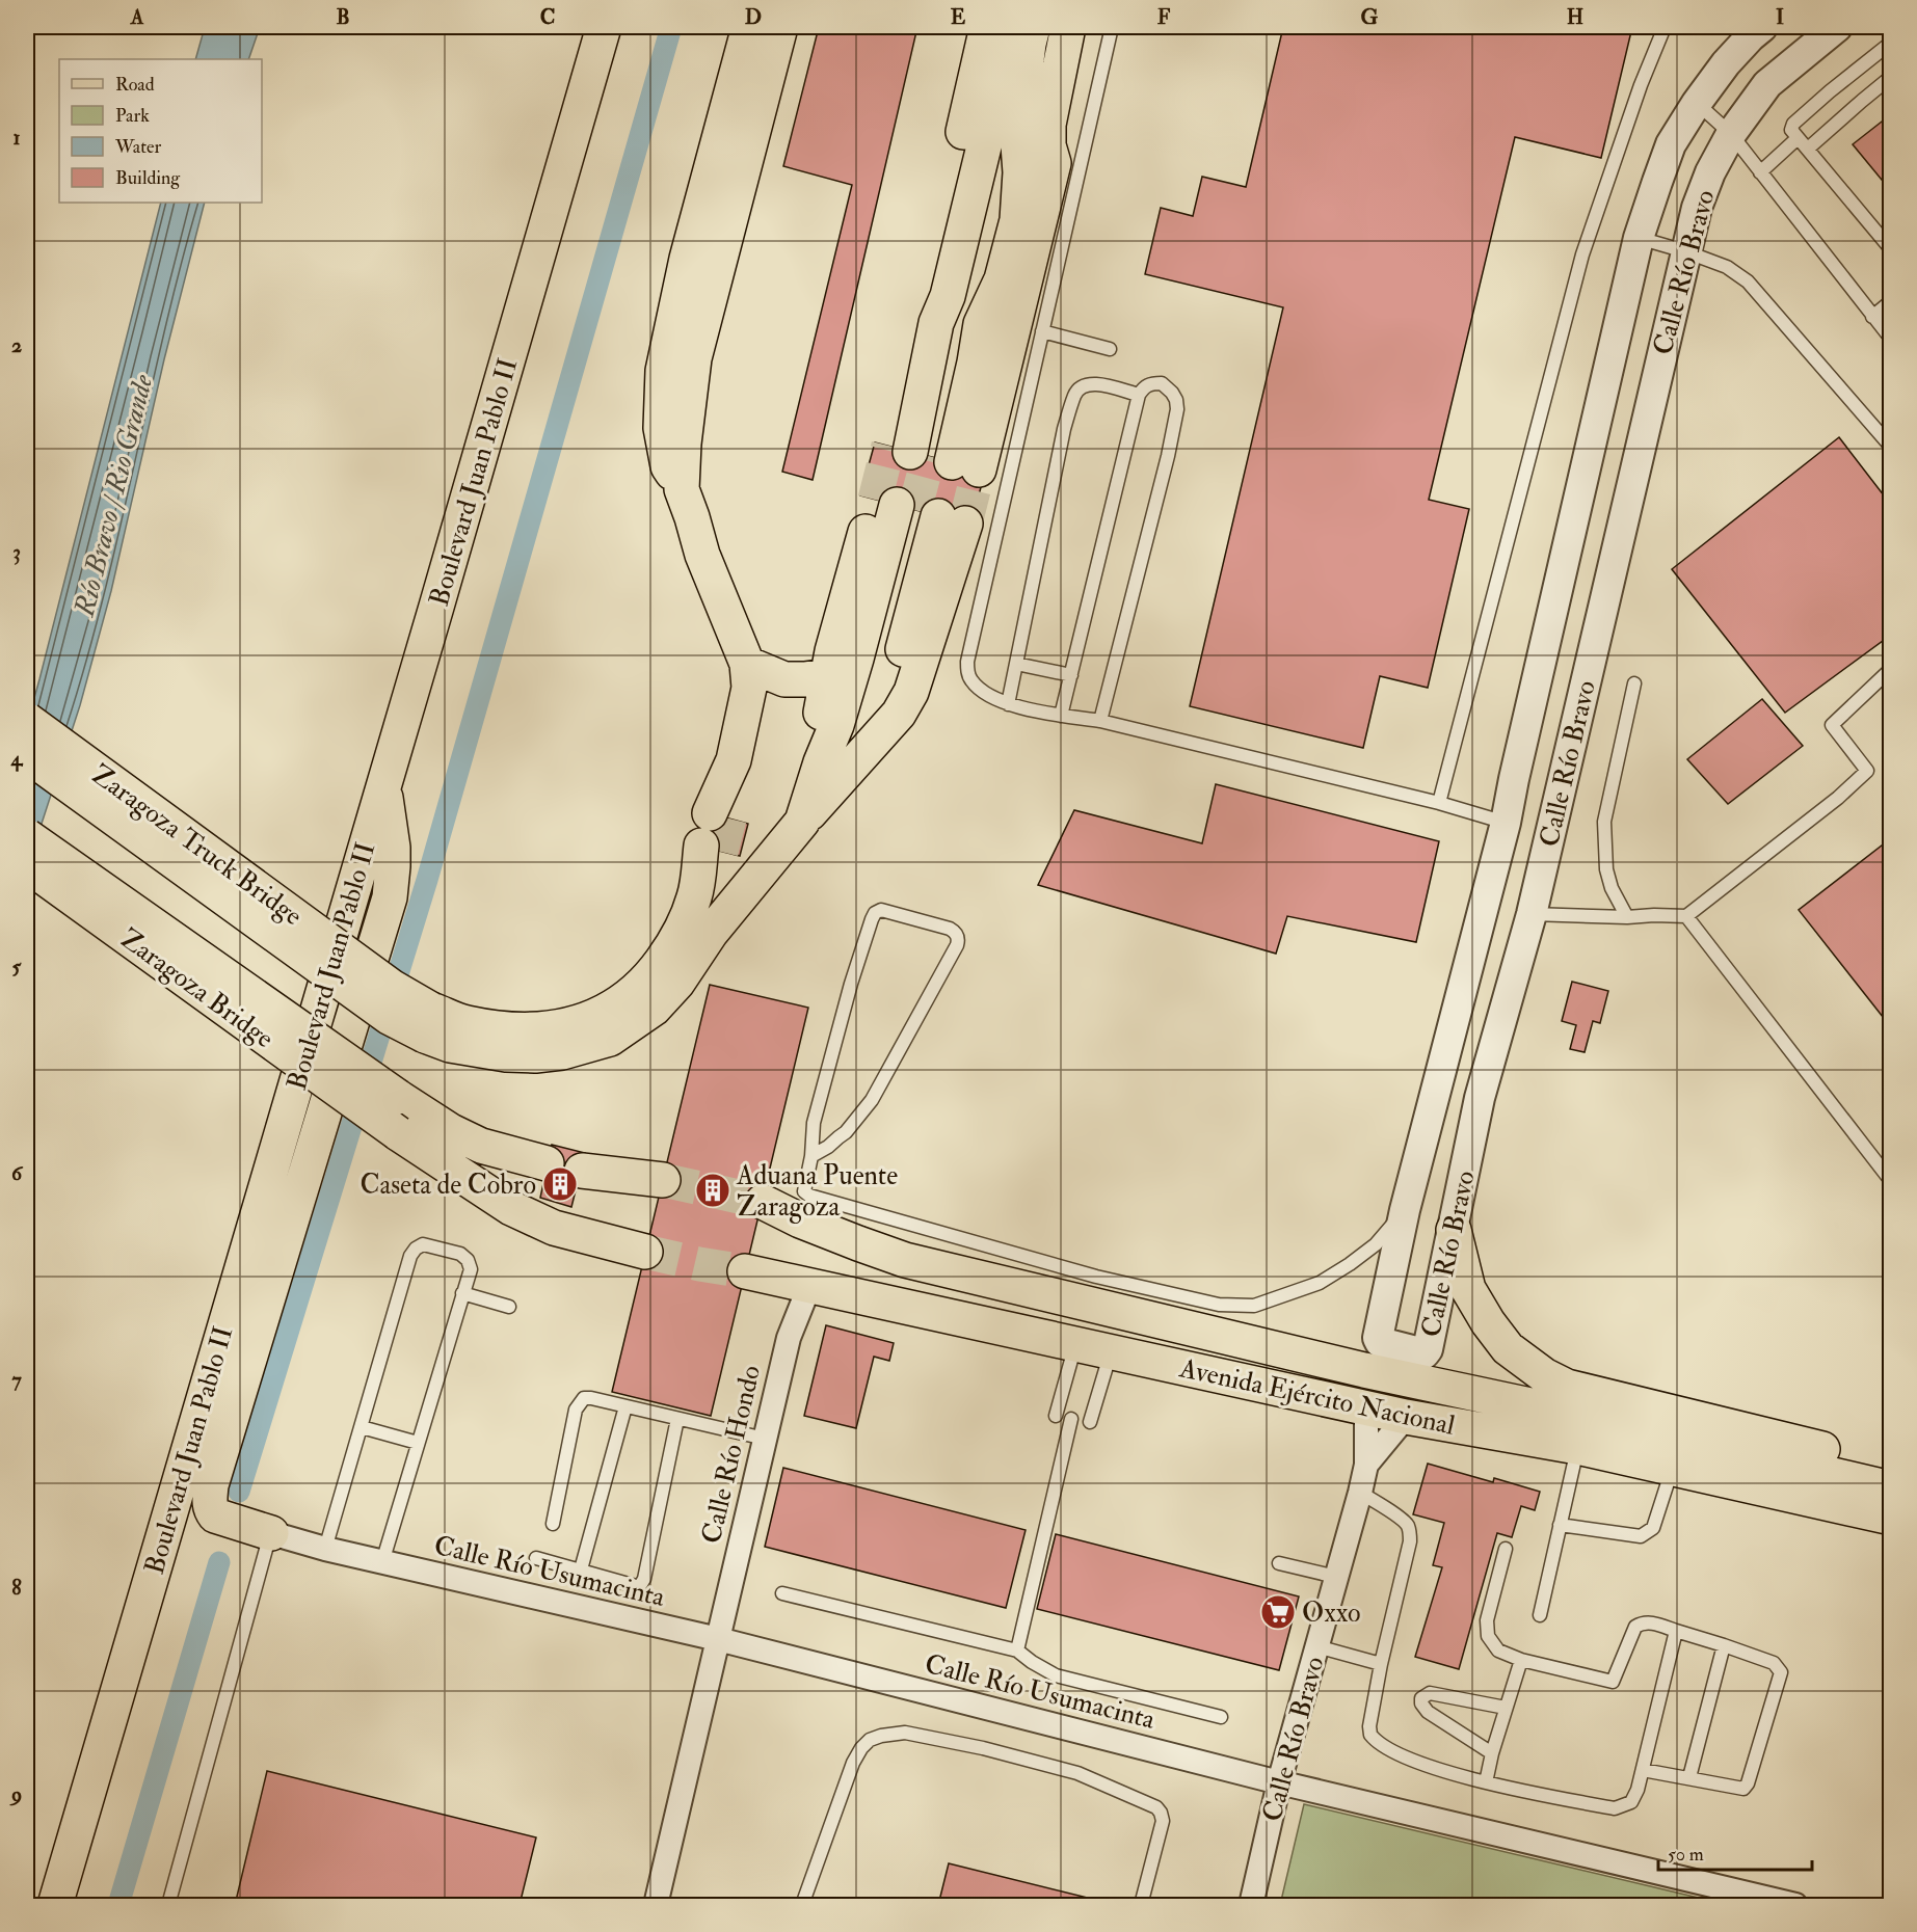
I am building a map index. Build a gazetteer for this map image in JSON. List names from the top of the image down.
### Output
{
  "streets": {
    "main road": [
      "Boulevard Juan Pablo II",
      "Zaragoza Truck Bridge",
      "Zaragoza Bridge",
      "Avenida Ejército Nacional"
    ],
    "street": ["Calle Río Bravo", "Calle Río Hondo", "Calle Río Usumacinta"]
  },
  "crossings": [
    ["Calle Río Bravo", "Avenida Ejército Nacional"],
    ["Calle Río Bravo", "Calle Río Usumacinta"],
    ["Avenida Ejército Nacional", "Calle Río Hondo"],
    ["Calle Río Hondo", "Calle Río Usumacinta"]
  ],
  "water": ["Río Bravo / Rio Grande"],
  "places": {
    "building": ["Caseta de Cobro", "Aduana Puente Zaragoza"],
    "supermarket": ["Oxxo"]
  },
  "legend": [
    "Road",
    "Park",
    "Water",
    "Building"
  ],
  "scale_bar": "50 m",
  "grid": {
    "columns": [
      "A",
      "B",
      "C",
      "D",
      "E",
      "F",
      "G",
      "H",
      "I"
    ],
    "rows": [
      "1",
      "2",
      "3",
      "4",
      "5",
      "6",
      "7",
      "8",
      "9"
    ]
  }
}
